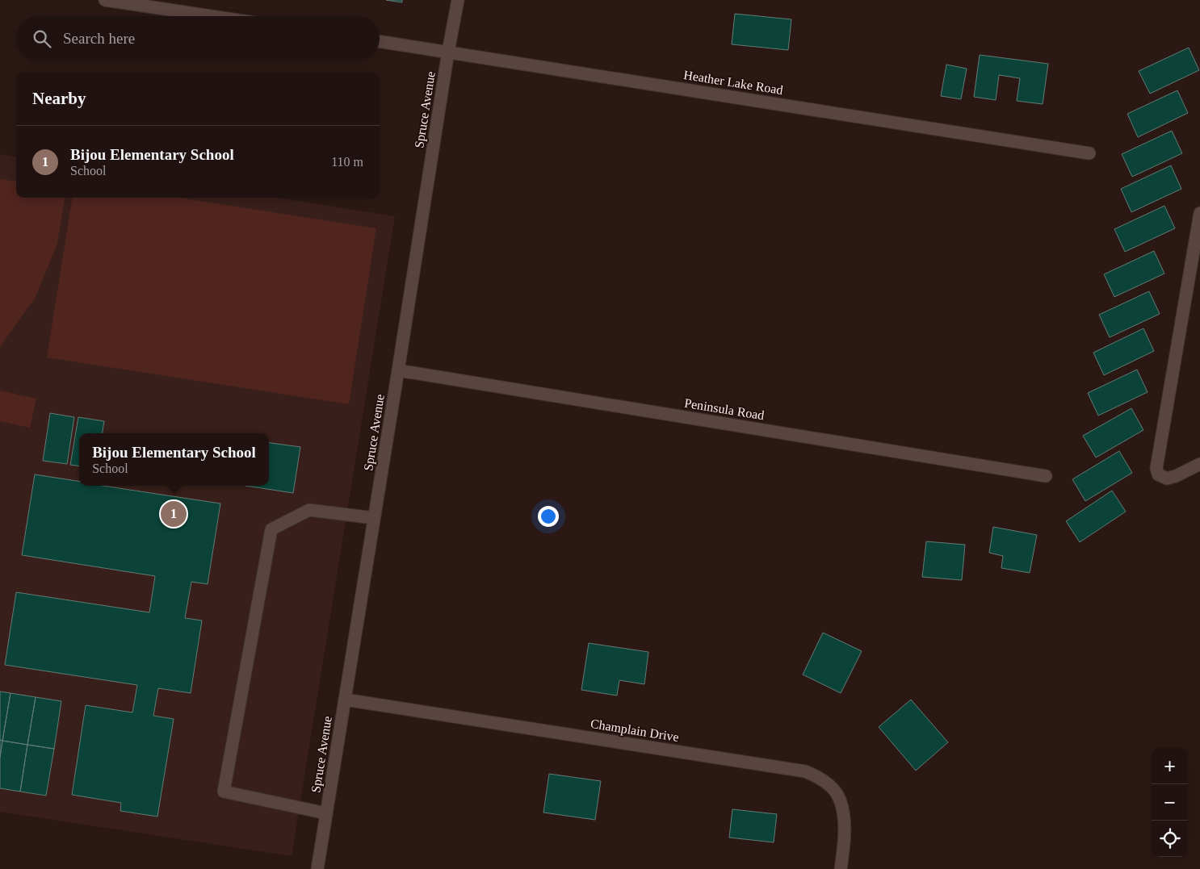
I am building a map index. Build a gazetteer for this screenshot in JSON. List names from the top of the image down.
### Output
{
  "streets": {
    "street": [
      "Heather Lake Road",
      "Spruce Avenue",
      "Peninsula Road",
      "Champlain Drive"
    ]
  },
  "crossings": [
    ["Heather Lake Road", "Spruce Avenue"],
    ["Spruce Avenue", "Peninsula Road"],
    ["Spruce Avenue", "Champlain Drive"]
  ],
  "page": {
    "search": "Search here",
    "heading": "Nearby",
    "list": [
      {
        "mark": "1",
        "name": "Bijou Elementary School",
        "note": "School",
        "value": "110 m"
      }
    ],
    "popup": ["Bijou Elementary School", "School"],
    "pins": "1",
    "map_buttons": ["+", "−"]
  }
}
